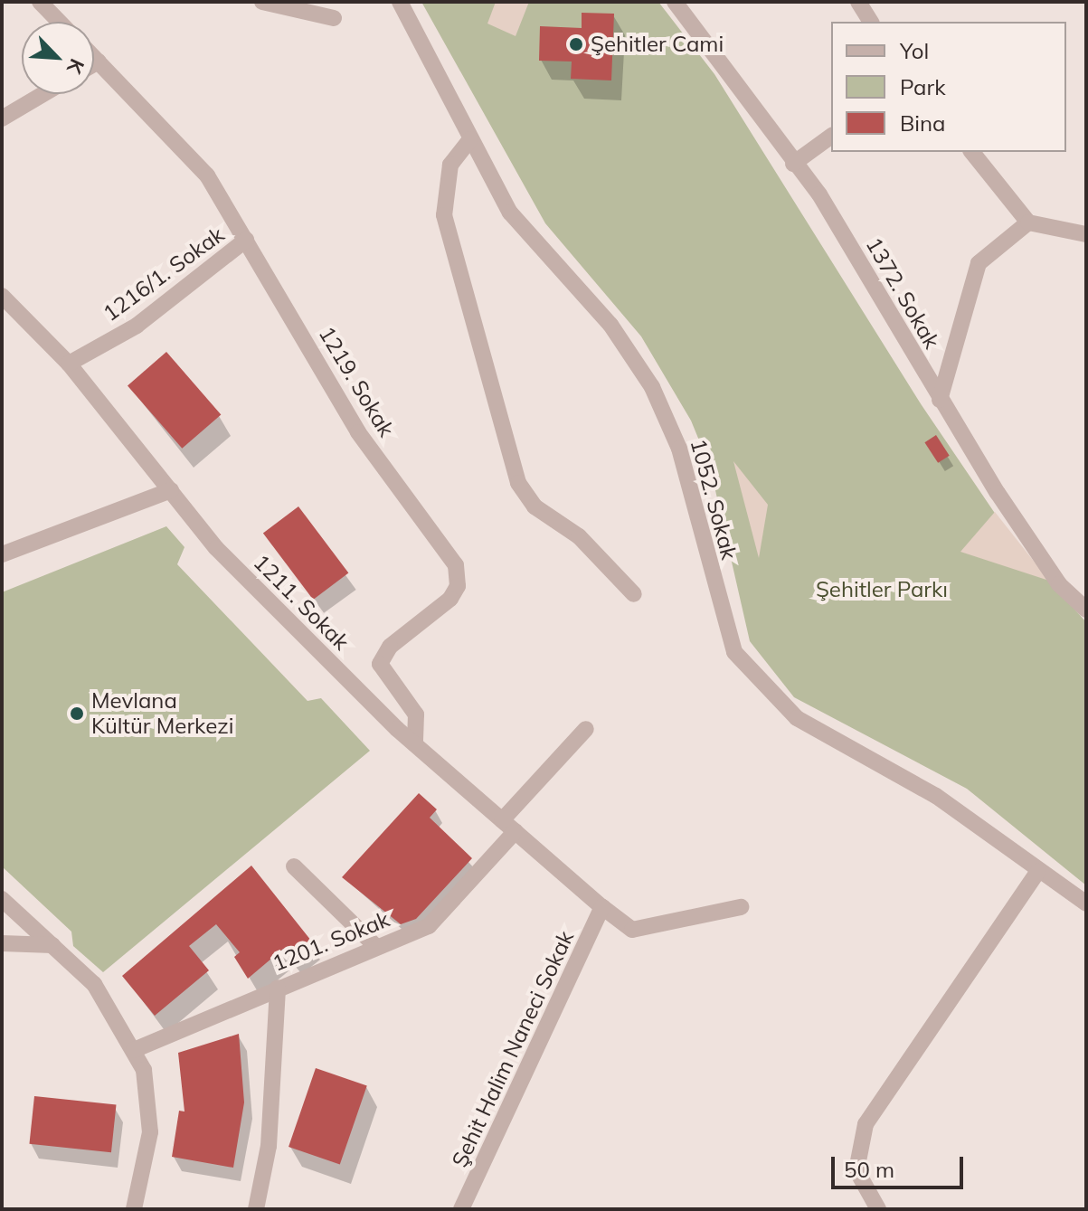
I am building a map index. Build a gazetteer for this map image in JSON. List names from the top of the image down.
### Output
{
  "streets": {
    "street": [
      "1216/1. Sokak",
      "1372. Sokak",
      "1219. Sokak",
      "1052. Sokak",
      "1211. Sokak",
      "1201. Sokak",
      "Şehit Halim Naneci Sokak"
    ]
  },
  "crossings": [
    ["1216/1. Sokak", "1219. Sokak"],
    ["1216/1. Sokak", "1211. Sokak"],
    ["1219. Sokak", "1211. Sokak"],
    ["1211. Sokak", "1201. Sokak"],
    ["1211. Sokak", "Şehit Halim Naneci Sokak"]
  ],
  "parks": ["Şehitler Parkı"],
  "places": ["Şehitler Cami", "Mevlana Kültür Merkezi"],
  "legend": ["Yol", "Park", "Bina"],
  "scale_bar": "50 m",
  "north": "bottom right"
}
